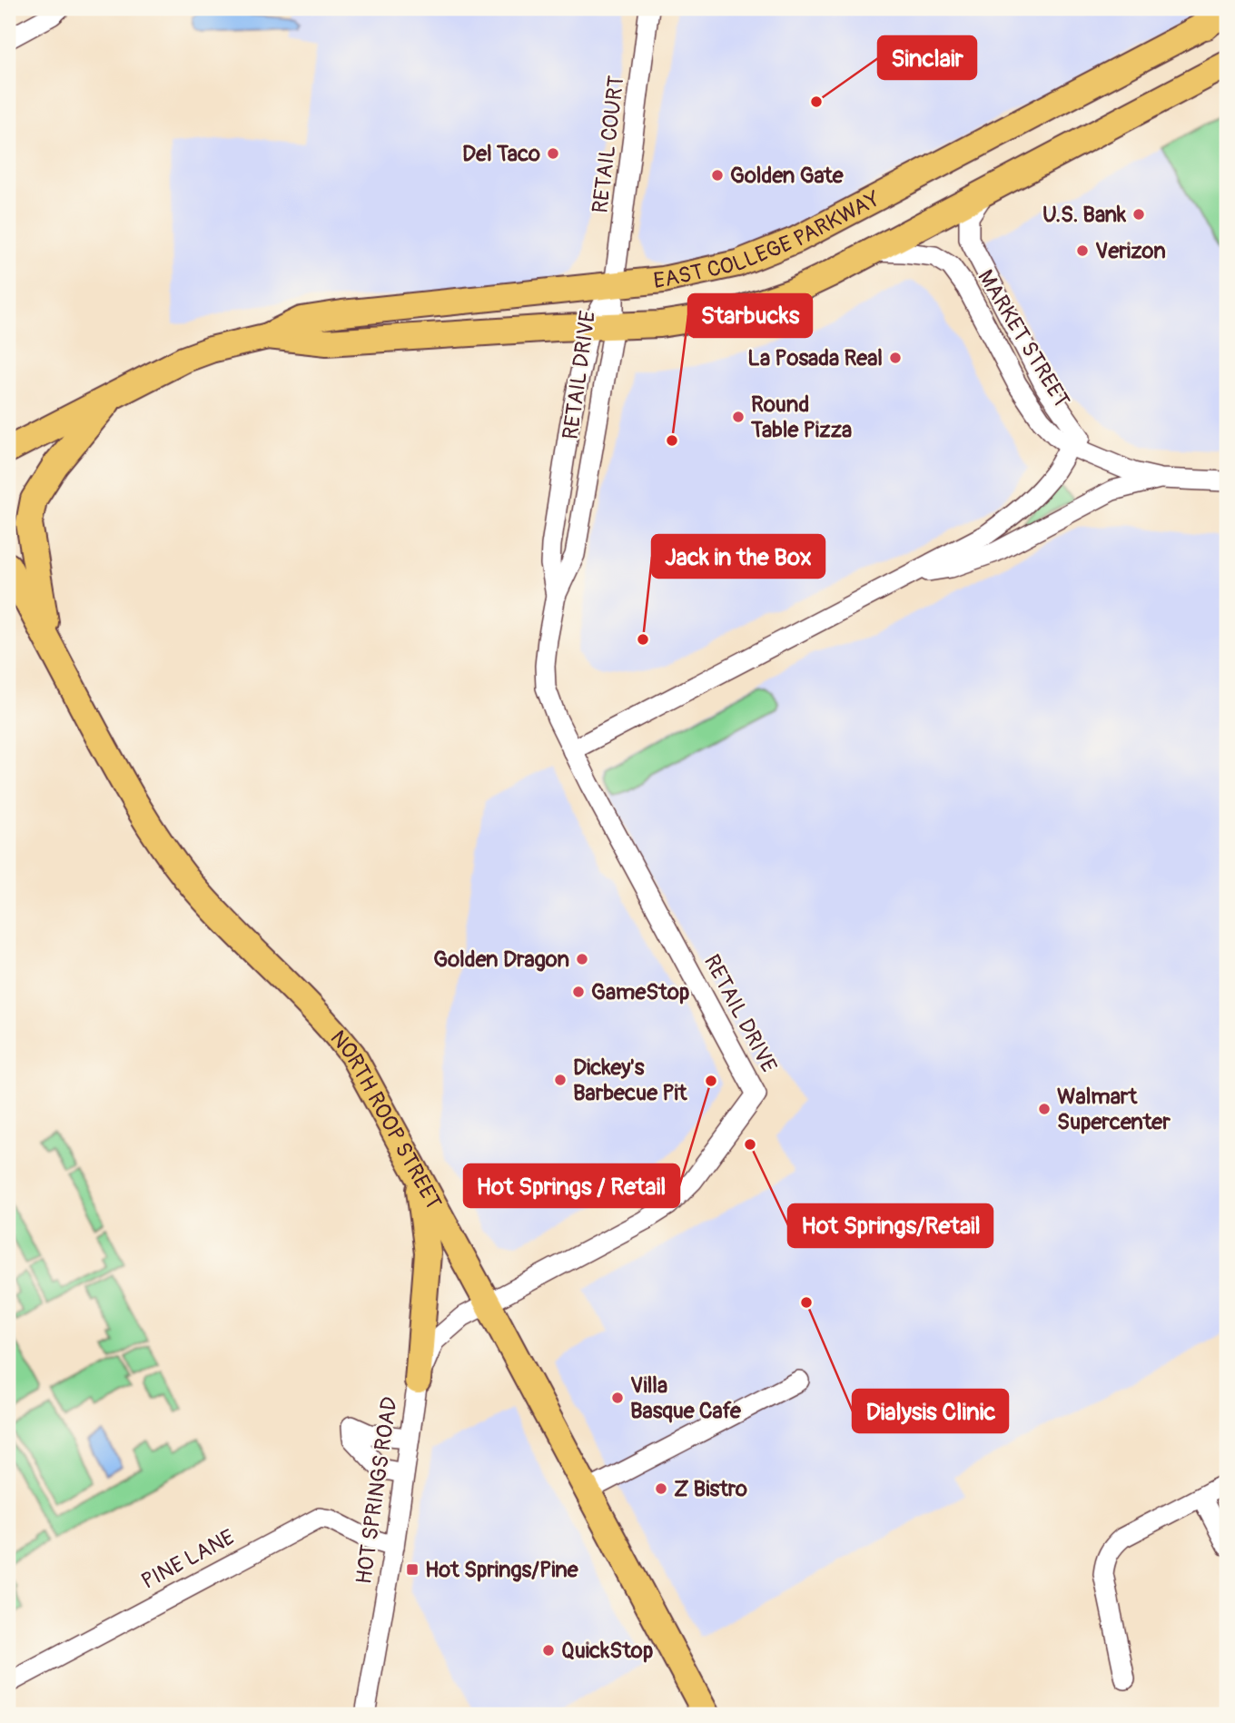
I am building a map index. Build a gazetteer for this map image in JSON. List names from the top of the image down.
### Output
{
  "streets": {
    "main road": ["EAST COLLEGE PARKWAY", "NORTH ROOP STREET"],
    "street": [
      "RETAIL COURT",
      "MARKET STREET",
      "RETAIL DRIVE",
      "HOT SPRINGS ROAD",
      "PINE LANE"
    ]
  },
  "crossings": [
    ["RETAIL COURT", "EAST COLLEGE PARKWAY"],
    ["RETAIL COURT", "RETAIL DRIVE"],
    ["EAST COLLEGE PARKWAY", "MARKET STREET"],
    ["EAST COLLEGE PARKWAY", "RETAIL DRIVE"],
    ["RETAIL DRIVE", "NORTH ROOP STREET"],
    ["RETAIL DRIVE", "HOT SPRINGS ROAD"],
    ["NORTH ROOP STREET", "HOT SPRINGS ROAD"],
    ["HOT SPRINGS ROAD", "PINE LANE"]
  ],
  "places": {
    "other": [
      "Sinclair",
      "Del Taco",
      "Golden Gate",
      "U.S. Bank",
      "Verizon",
      "La Posada Real",
      "Round Table Pizza",
      "Starbucks",
      "Jack in the Box",
      "Golden Dragon",
      "GameStop",
      "Dickey's Barbecue Pit",
      "Hot Springs / Retail",
      "Walmart Supercenter",
      "Hot Springs/Retail",
      "Dialysis Clinic",
      "Villa Basque Cafe",
      "Z Bistro",
      "QuickStop"
    ],
    "transit": ["Hot Springs/Pine"]
  }
}
